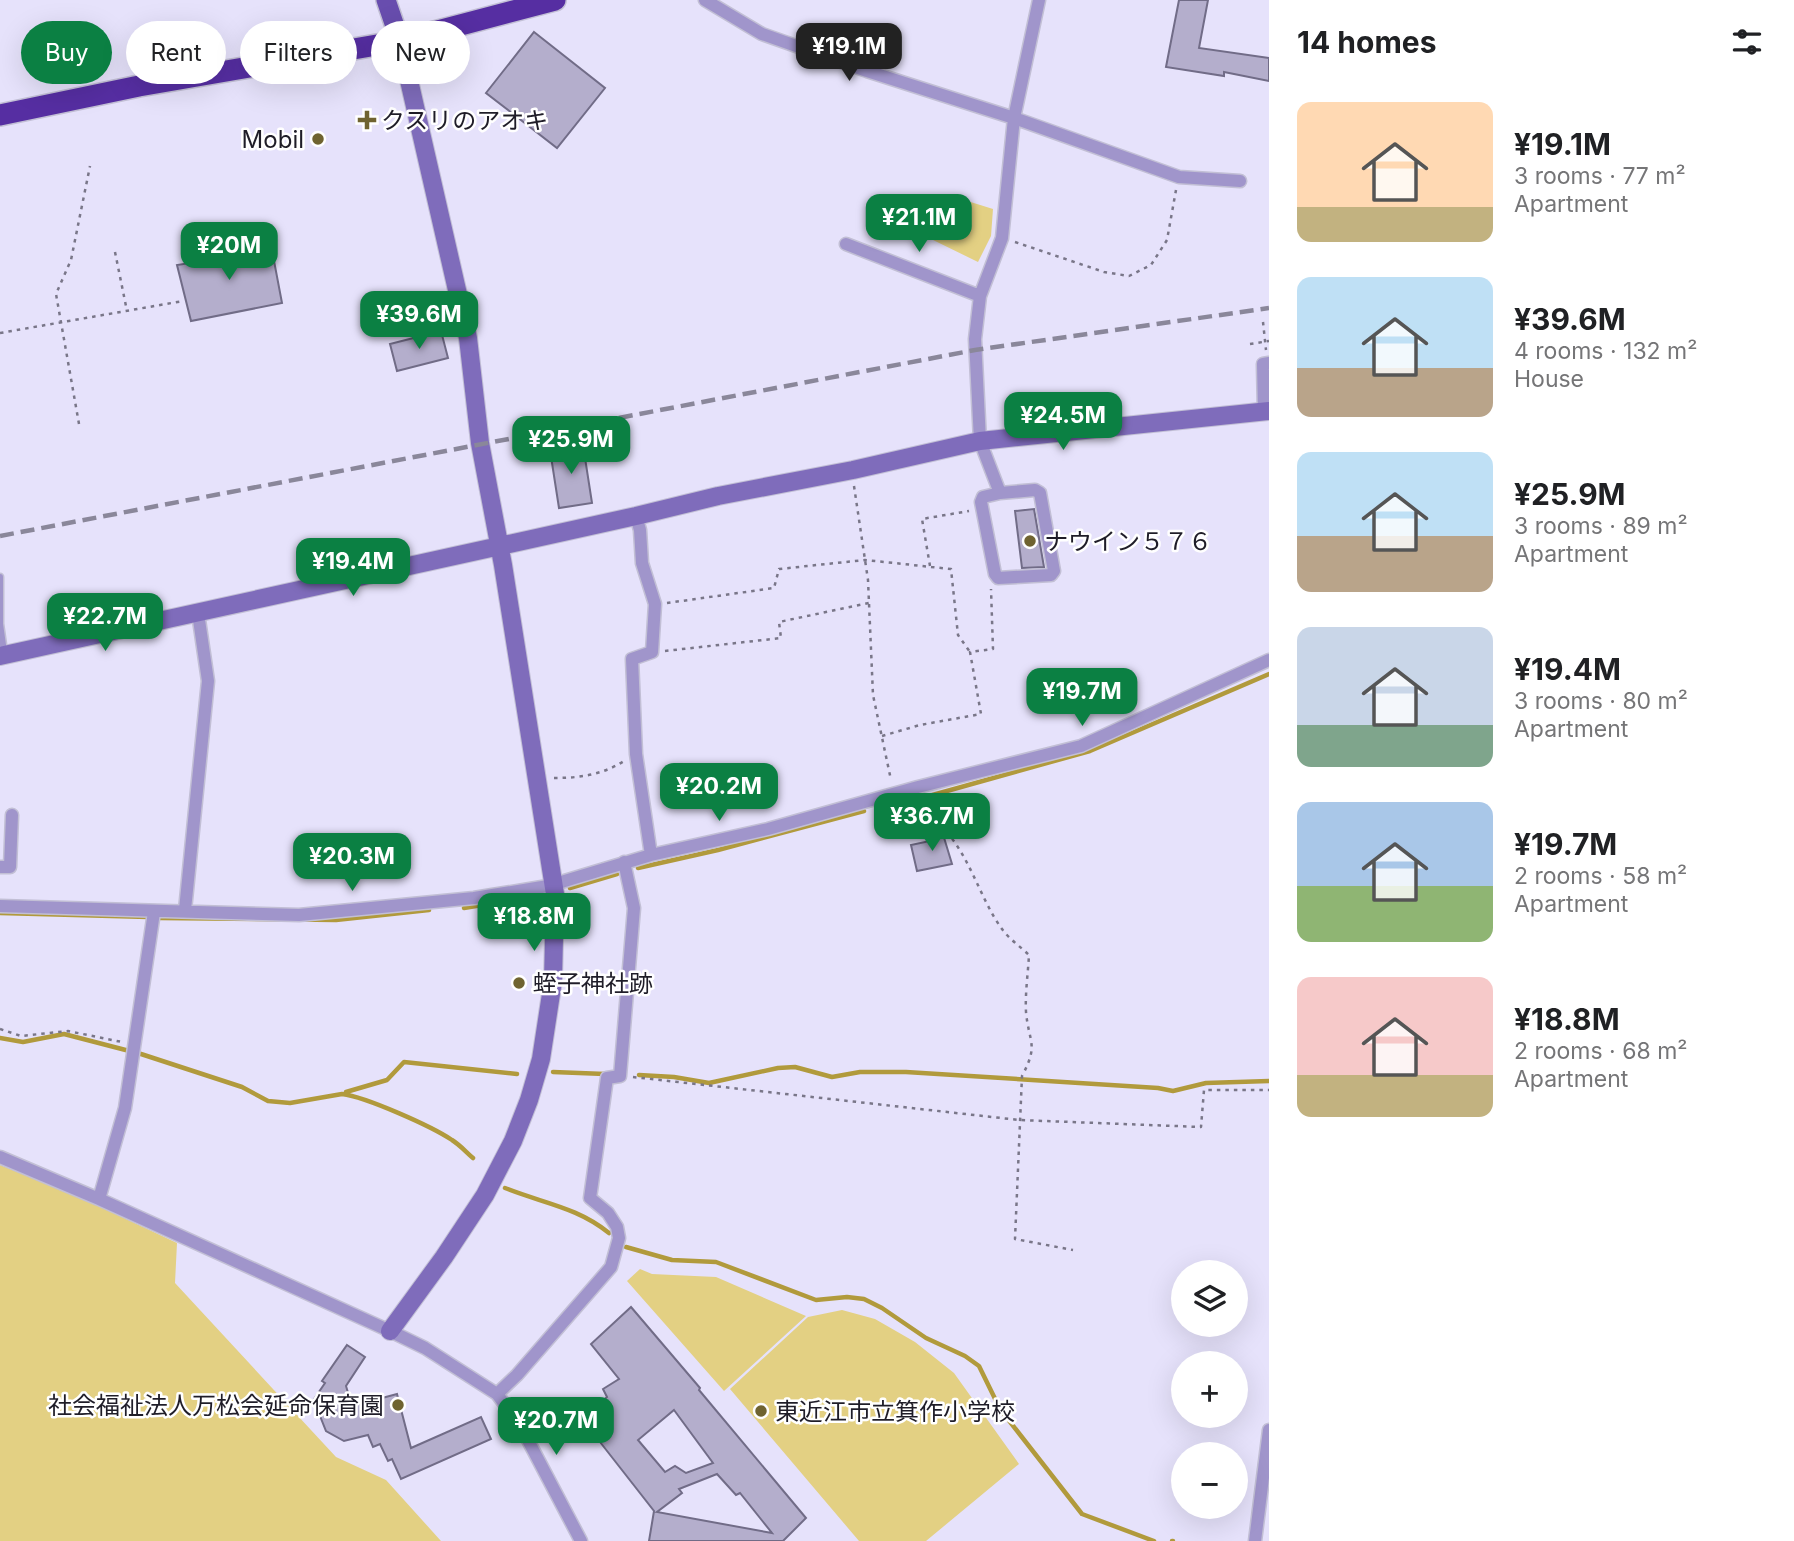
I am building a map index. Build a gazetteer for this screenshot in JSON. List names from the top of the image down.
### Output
{
  "places": {
    "health": ["クスリのアオキ"],
    "other": [
      "Mobil",
      "ナウイン５７６",
      "蛭子神社跡",
      "社会福祉法人万松会延命保育園",
      "東近江市立箕作小学校"
    ]
  },
  "page": {
    "heading": "14 homes",
    "chip": [
      "Buy",
      "Rent",
      "Filters",
      "New"
    ],
    "price": [
      "¥19.1M",
      "¥21.1M",
      "¥20M",
      "¥39.6M",
      "¥24.5M",
      "¥25.9M",
      "¥19.4M",
      "¥22.7M",
      "¥19.7M",
      "¥20.2M",
      "¥36.7M",
      "¥20.3M",
      "¥18.8M",
      "¥20.7M"
    ],
    "list": [
      {
        "name": "¥19.1M",
        "note": "3 rooms · 77 m² · Apartment"
      },
      {
        "name": "¥39.6M",
        "note": "4 rooms · 132 m² · House"
      },
      {
        "name": "¥25.9M",
        "note": "3 rooms · 89 m² · Apartment"
      },
      {
        "name": "¥19.4M",
        "note": "3 rooms · 80 m² · Apartment"
      },
      {
        "name": "¥19.7M",
        "note": "2 rooms · 58 m² · Apartment"
      },
      {
        "name": "¥18.8M",
        "note": "2 rooms · 68 m² · Apartment"
      }
    ],
    "map_buttons": ["+", "−"]
  }
}
